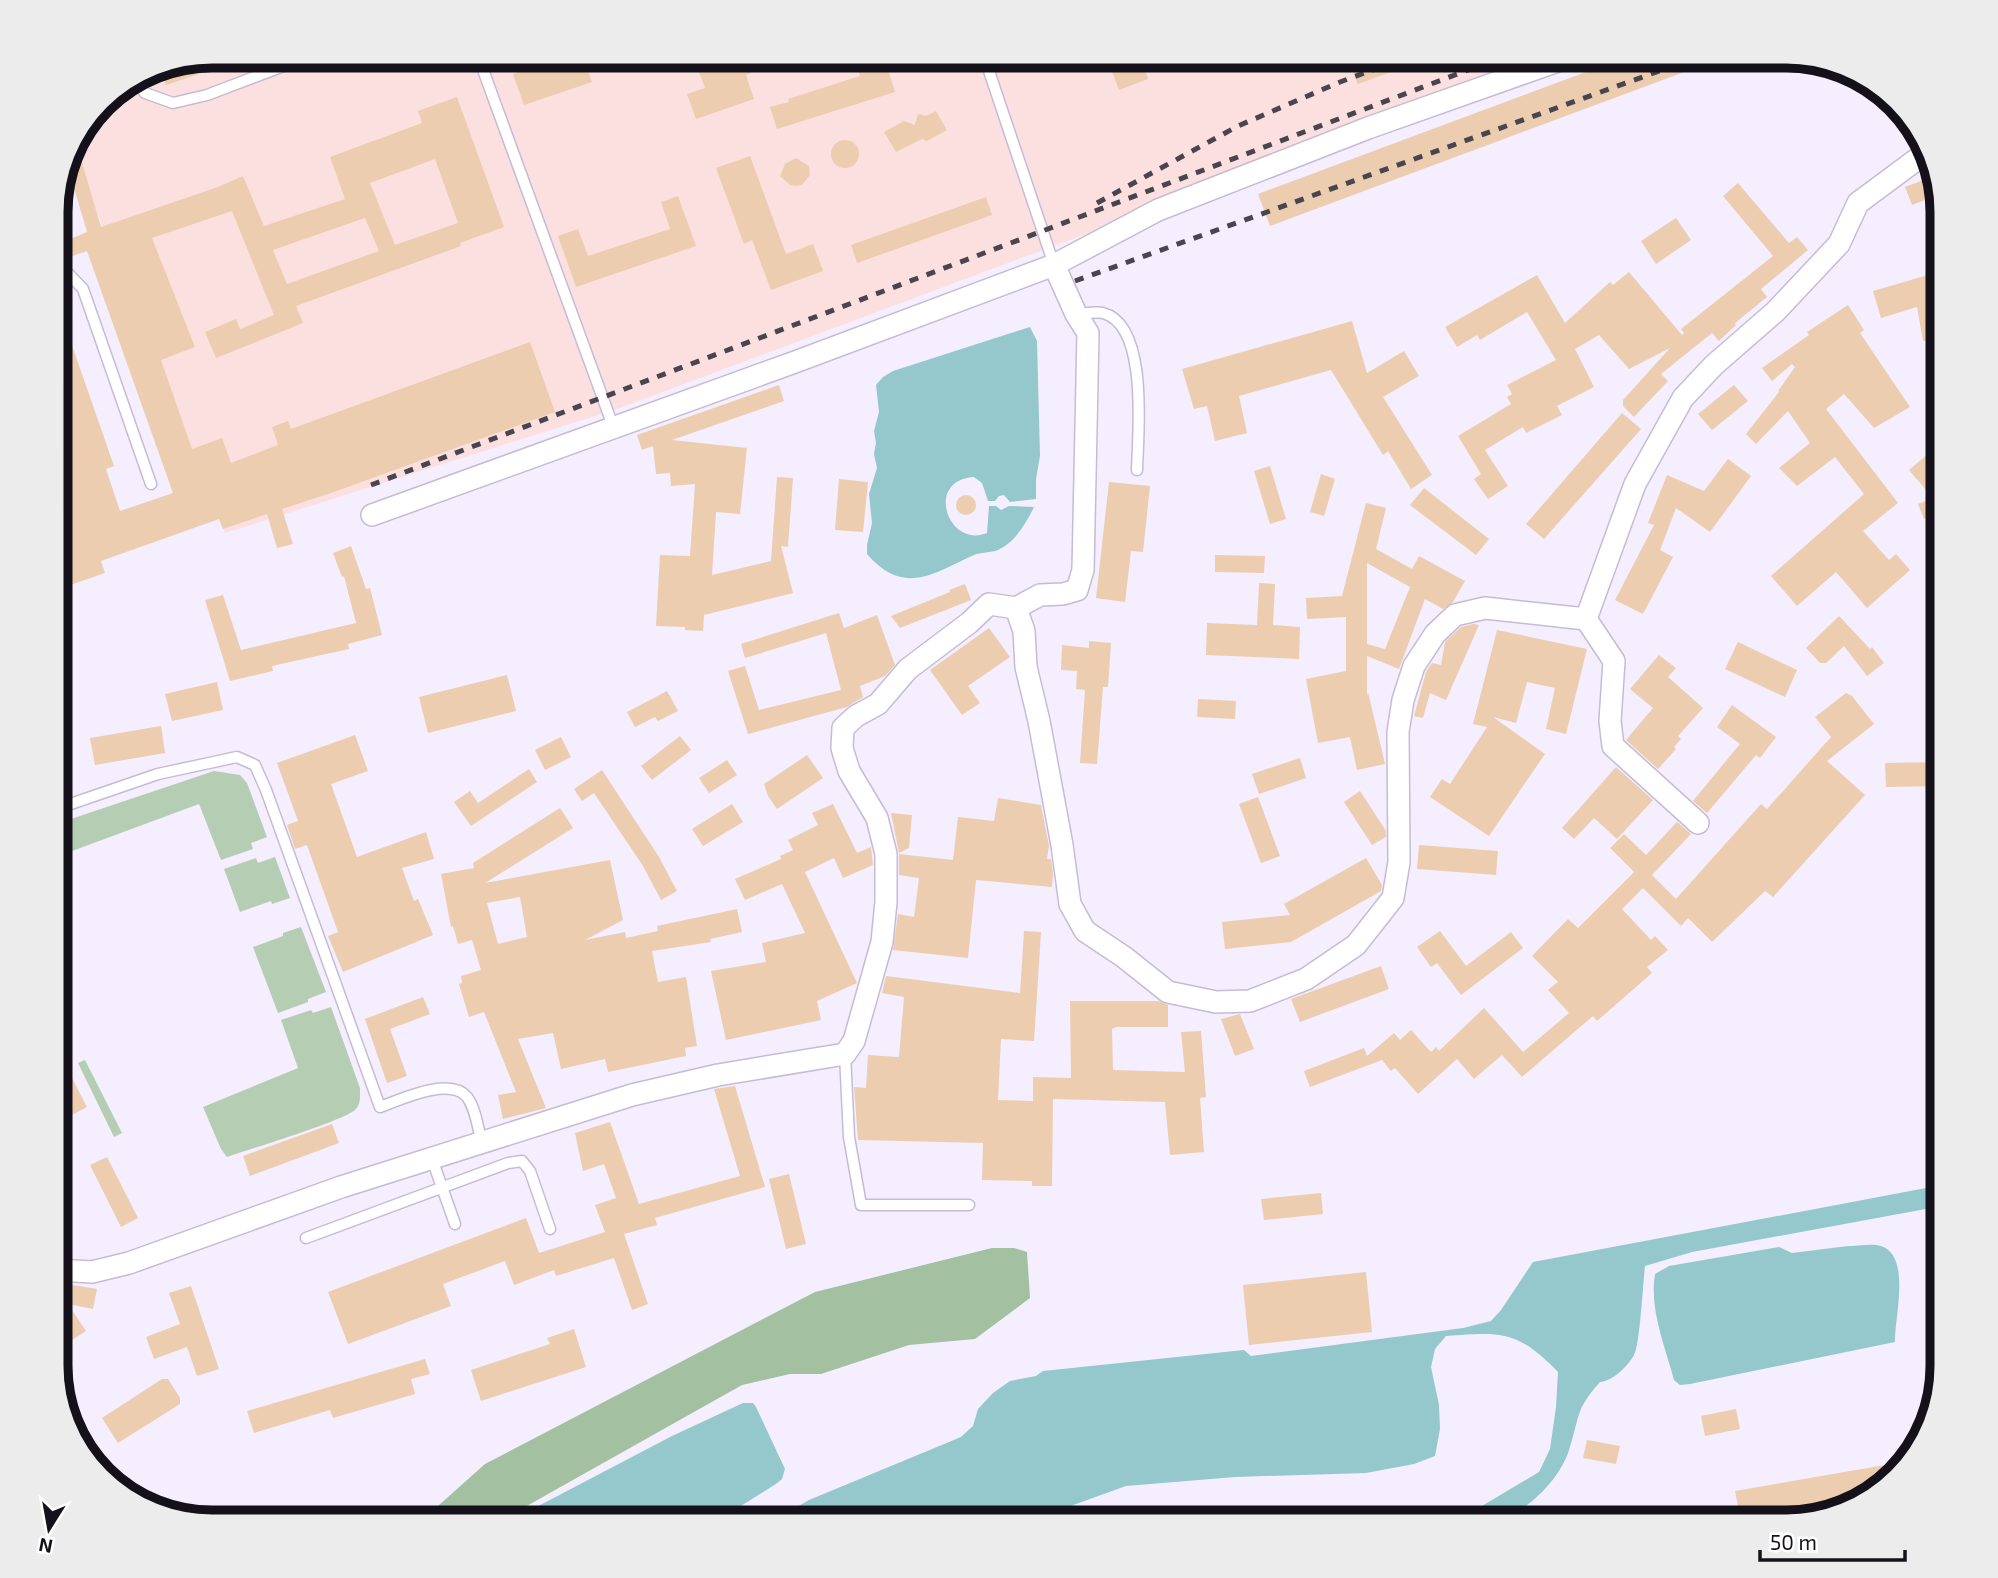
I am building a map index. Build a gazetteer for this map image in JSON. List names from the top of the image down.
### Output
{
  "scale_bar": "50 m",
  "north": "bottom"
}
